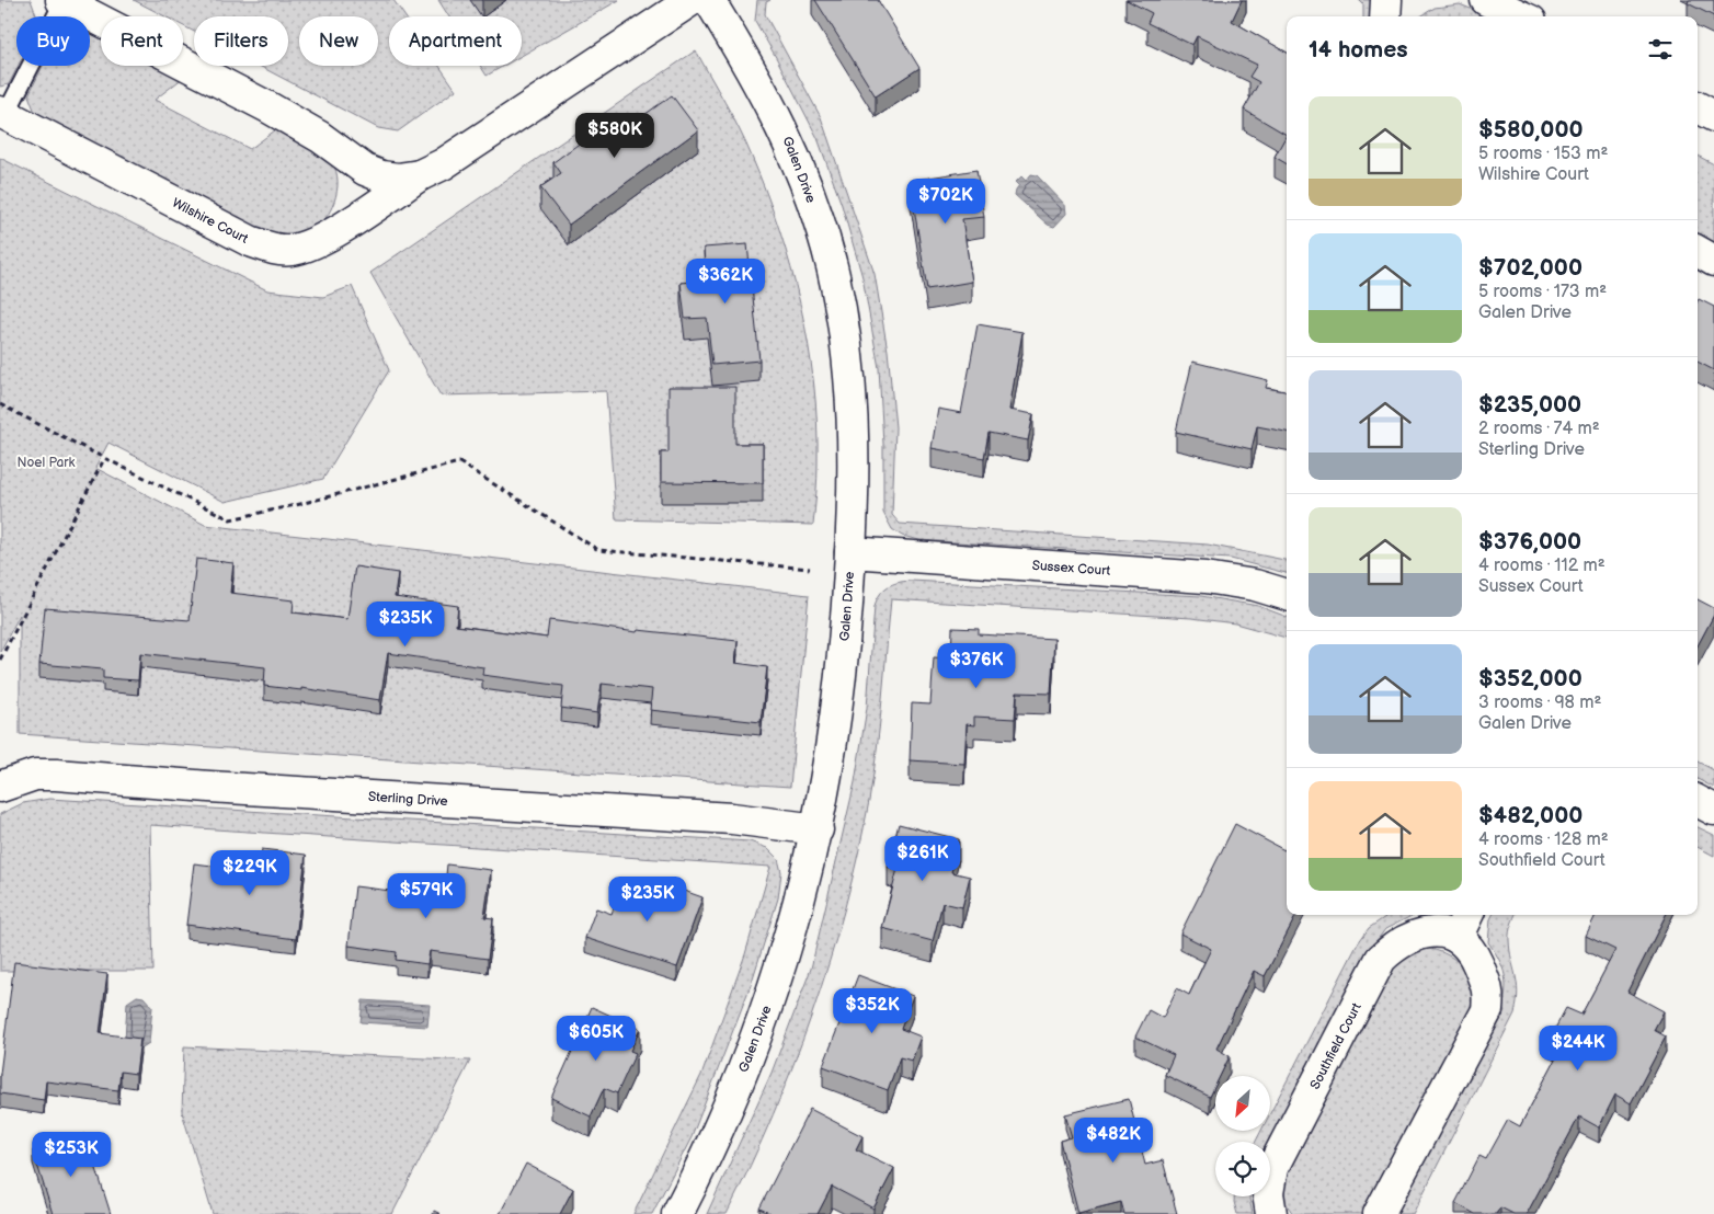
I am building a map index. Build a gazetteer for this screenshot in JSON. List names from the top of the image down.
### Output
{
  "streets": {
    "street": [
      "Galen Drive",
      "Wilshire Court",
      "Sussex Court",
      "Sterling Drive",
      "Southfield Court"
    ]
  },
  "crossings": [
    ["Galen Drive", "Sussex Court"],
    ["Galen Drive", "Sterling Drive"]
  ],
  "parks": ["Noel Park"],
  "north": "bottom left",
  "page": {
    "chip": [
      "Buy",
      "Rent",
      "Filters",
      "New",
      "Apartment"
    ],
    "heading": "14 homes",
    "list": [
      {
        "name": "$580,000",
        "note": "5 rooms · 153 m² · Wilshire Court"
      },
      {
        "name": "$702,000",
        "note": "5 rooms · 173 m² · Galen Drive"
      },
      {
        "name": "$235,000",
        "note": "2 rooms · 74 m² · Sterling Drive"
      },
      {
        "name": "$376,000",
        "note": "4 rooms · 112 m² · Sussex Court"
      },
      {
        "name": "$352,000",
        "note": "3 rooms · 98 m² · Galen Drive"
      },
      {
        "name": "$482,000",
        "note": "4 rooms · 128 m² · Southfield Court"
      }
    ],
    "price": [
      "$580K",
      "$702K",
      "$362K",
      "$235K",
      "$376K",
      "$261K",
      "$229K",
      "$579K",
      "$235K",
      "$352K",
      "$605K",
      "$244K",
      "$482K",
      "$253K"
    ]
  }
}
